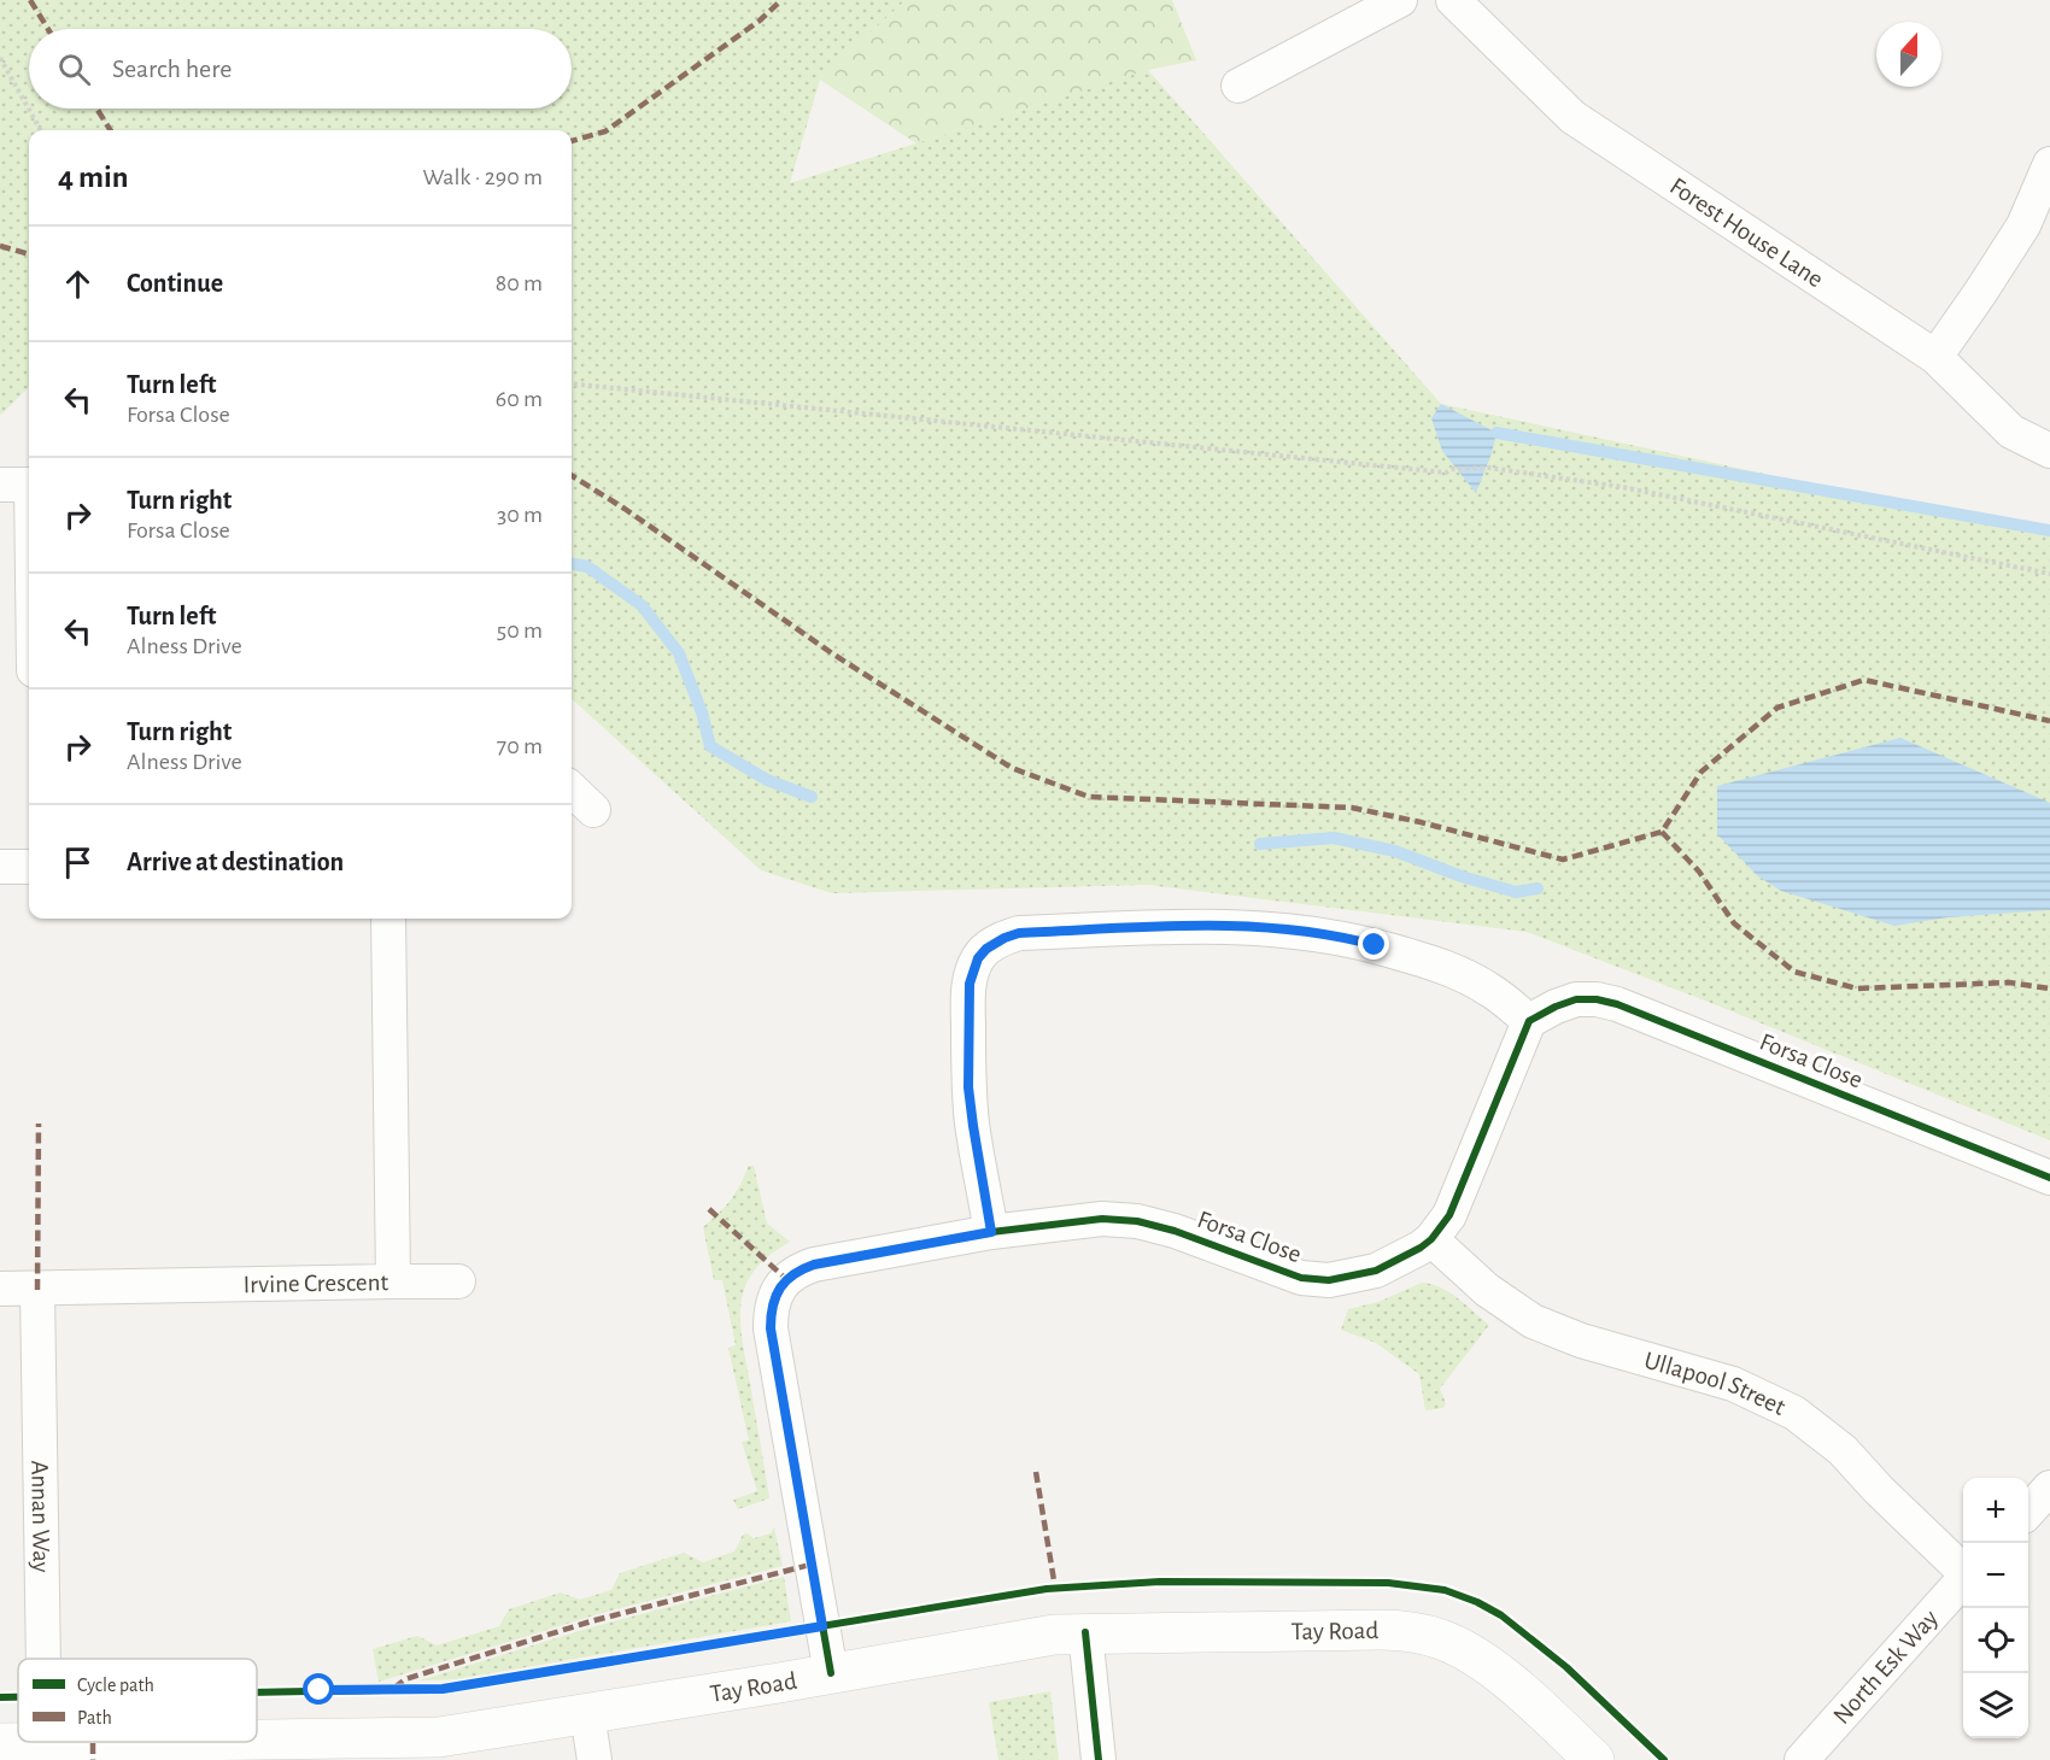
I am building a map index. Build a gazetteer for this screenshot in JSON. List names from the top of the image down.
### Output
{
  "streets": {
    "street": [
      "Forest House Lane",
      "Forsa Close",
      "Irvine Crescent",
      "Ullapool Street",
      "Annan Way",
      "Tay Road",
      "North Esk Way"
    ]
  },
  "crossings": [
    ["Forsa Close", "Ullapool Street"],
    ["Forsa Close", "Tay Road"],
    ["Irvine Crescent", "Annan Way"]
  ],
  "legend": ["Cycle path", "Path"],
  "north": "top",
  "page": {
    "search": "Search here",
    "heading": ["4 min", "Walk · 290 m"],
    "list": [
      ["Continue", "80 m"],
      ["Turn left", "Forsa Close", "60 m"],
      ["Turn right", "Forsa Close", "30 m"],
      ["Turn left", "Alness Drive", "50 m"],
      ["Turn right", "Alness Drive", "70 m"],
      "Arrive at destination"
    ],
    "map_buttons": ["+", "−"]
  }
}
